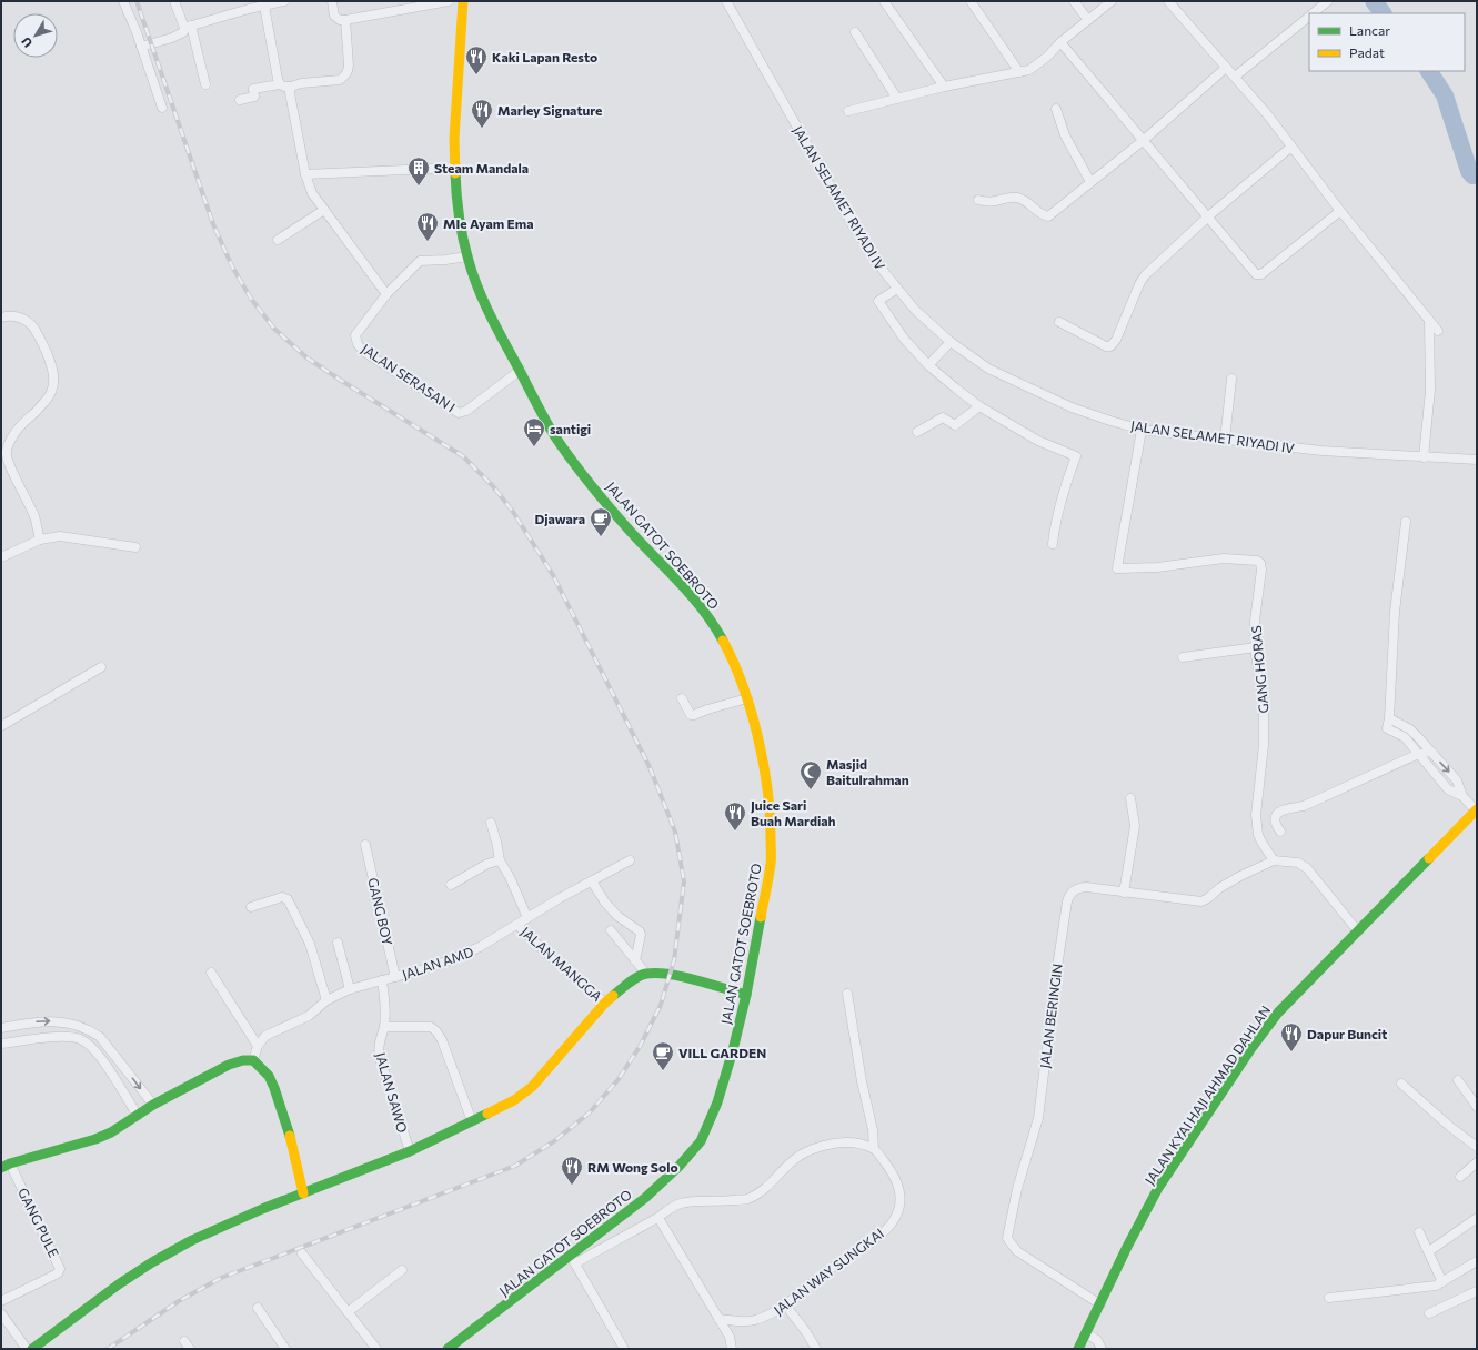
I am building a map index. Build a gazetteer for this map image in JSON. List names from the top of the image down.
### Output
{
  "streets": {
    "main road": ["JALAN GATOT SOEBROTO", "JALAN KYAI HAJI AHMAD DAHLAN"],
    "street": [
      "JALAN SELAMET RIYADI IV",
      "JALAN SERASAN I",
      "GANG HORAS",
      "GANG BOY",
      "JALAN AMD",
      "JALAN MANGGA",
      "JALAN BERINGIN",
      "JALAN SAWO",
      "GANG PULE",
      "JALAN WAY SUNGKAI"
    ]
  },
  "crossings": [
    ["JALAN SELAMET RIYADI IV", "GANG HORAS"],
    ["JALAN SERASAN I", "JALAN GATOT SOEBROTO"],
    ["GANG HORAS", "JALAN BERINGIN"],
    ["GANG BOY", "JALAN AMD"],
    ["JALAN AMD", "JALAN MANGGA"],
    ["JALAN AMD", "JALAN SAWO"],
    ["JALAN BERINGIN", "JALAN KYAI HAJI AHMAD DAHLAN"]
  ],
  "places": {
    "restaurant": [
      "Kaki Lapan Resto",
      "Marley Signature",
      "MIe Ayam Ema",
      "Juice Sari Buah Mardiah",
      "Dapur Buncit",
      "RM Wong Solo"
    ],
    "building": ["Steam Mandala"],
    "hotel": ["santigi"],
    "cafe": ["Djawara", "VILL GARDEN"],
    "mosque": ["Masjid Baitulrahman"]
  },
  "legend": ["Lancar", "Padat"],
  "north": "bottom left"
}
